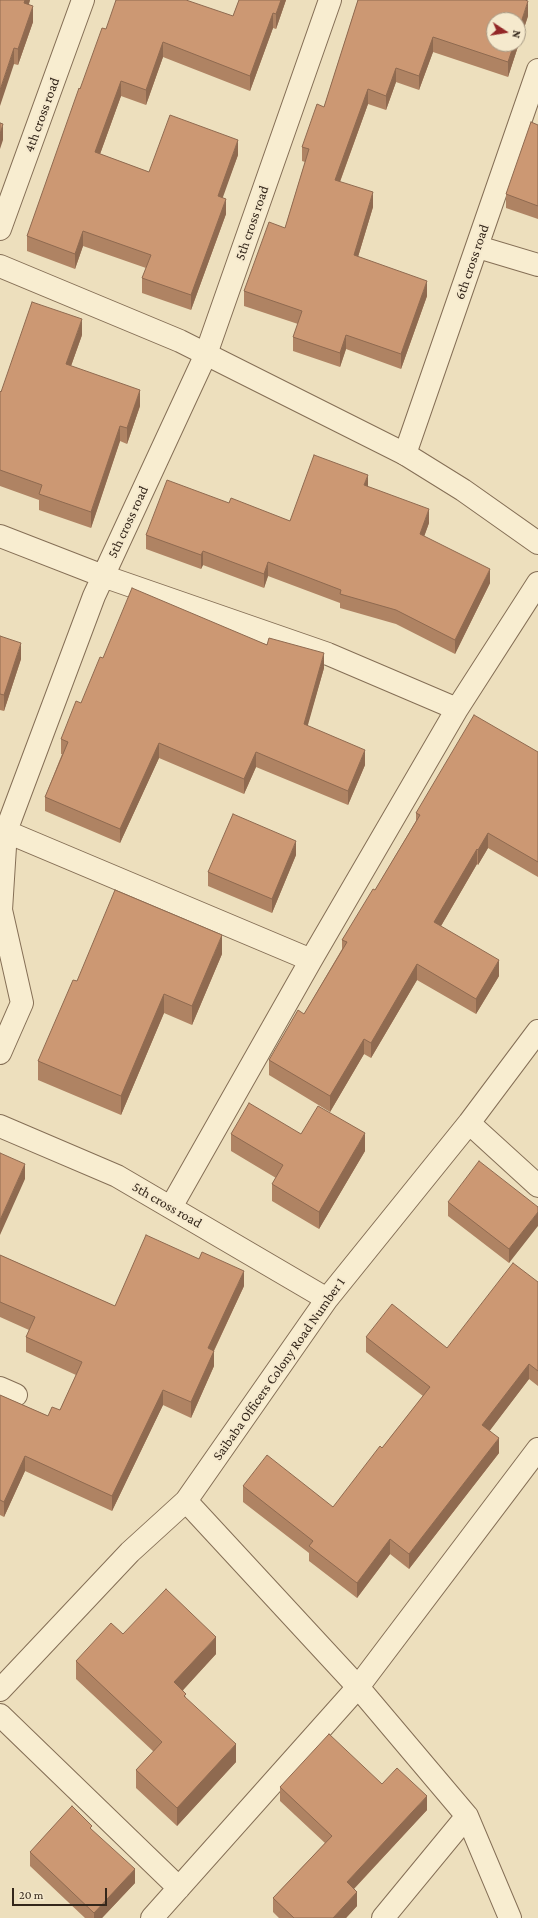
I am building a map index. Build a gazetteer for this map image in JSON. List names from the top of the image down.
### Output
{
  "streets": {
    "street": [
      "4th cross road",
      "5th cross road",
      "6th cross road",
      "Saibaba Officers Colony Road Number 1"
    ]
  },
  "crossings": [
    ["5th cross road", "Saibaba Officers Colony Road Number 1"]
  ],
  "scale_bar": "20 m",
  "north": "right"
}
